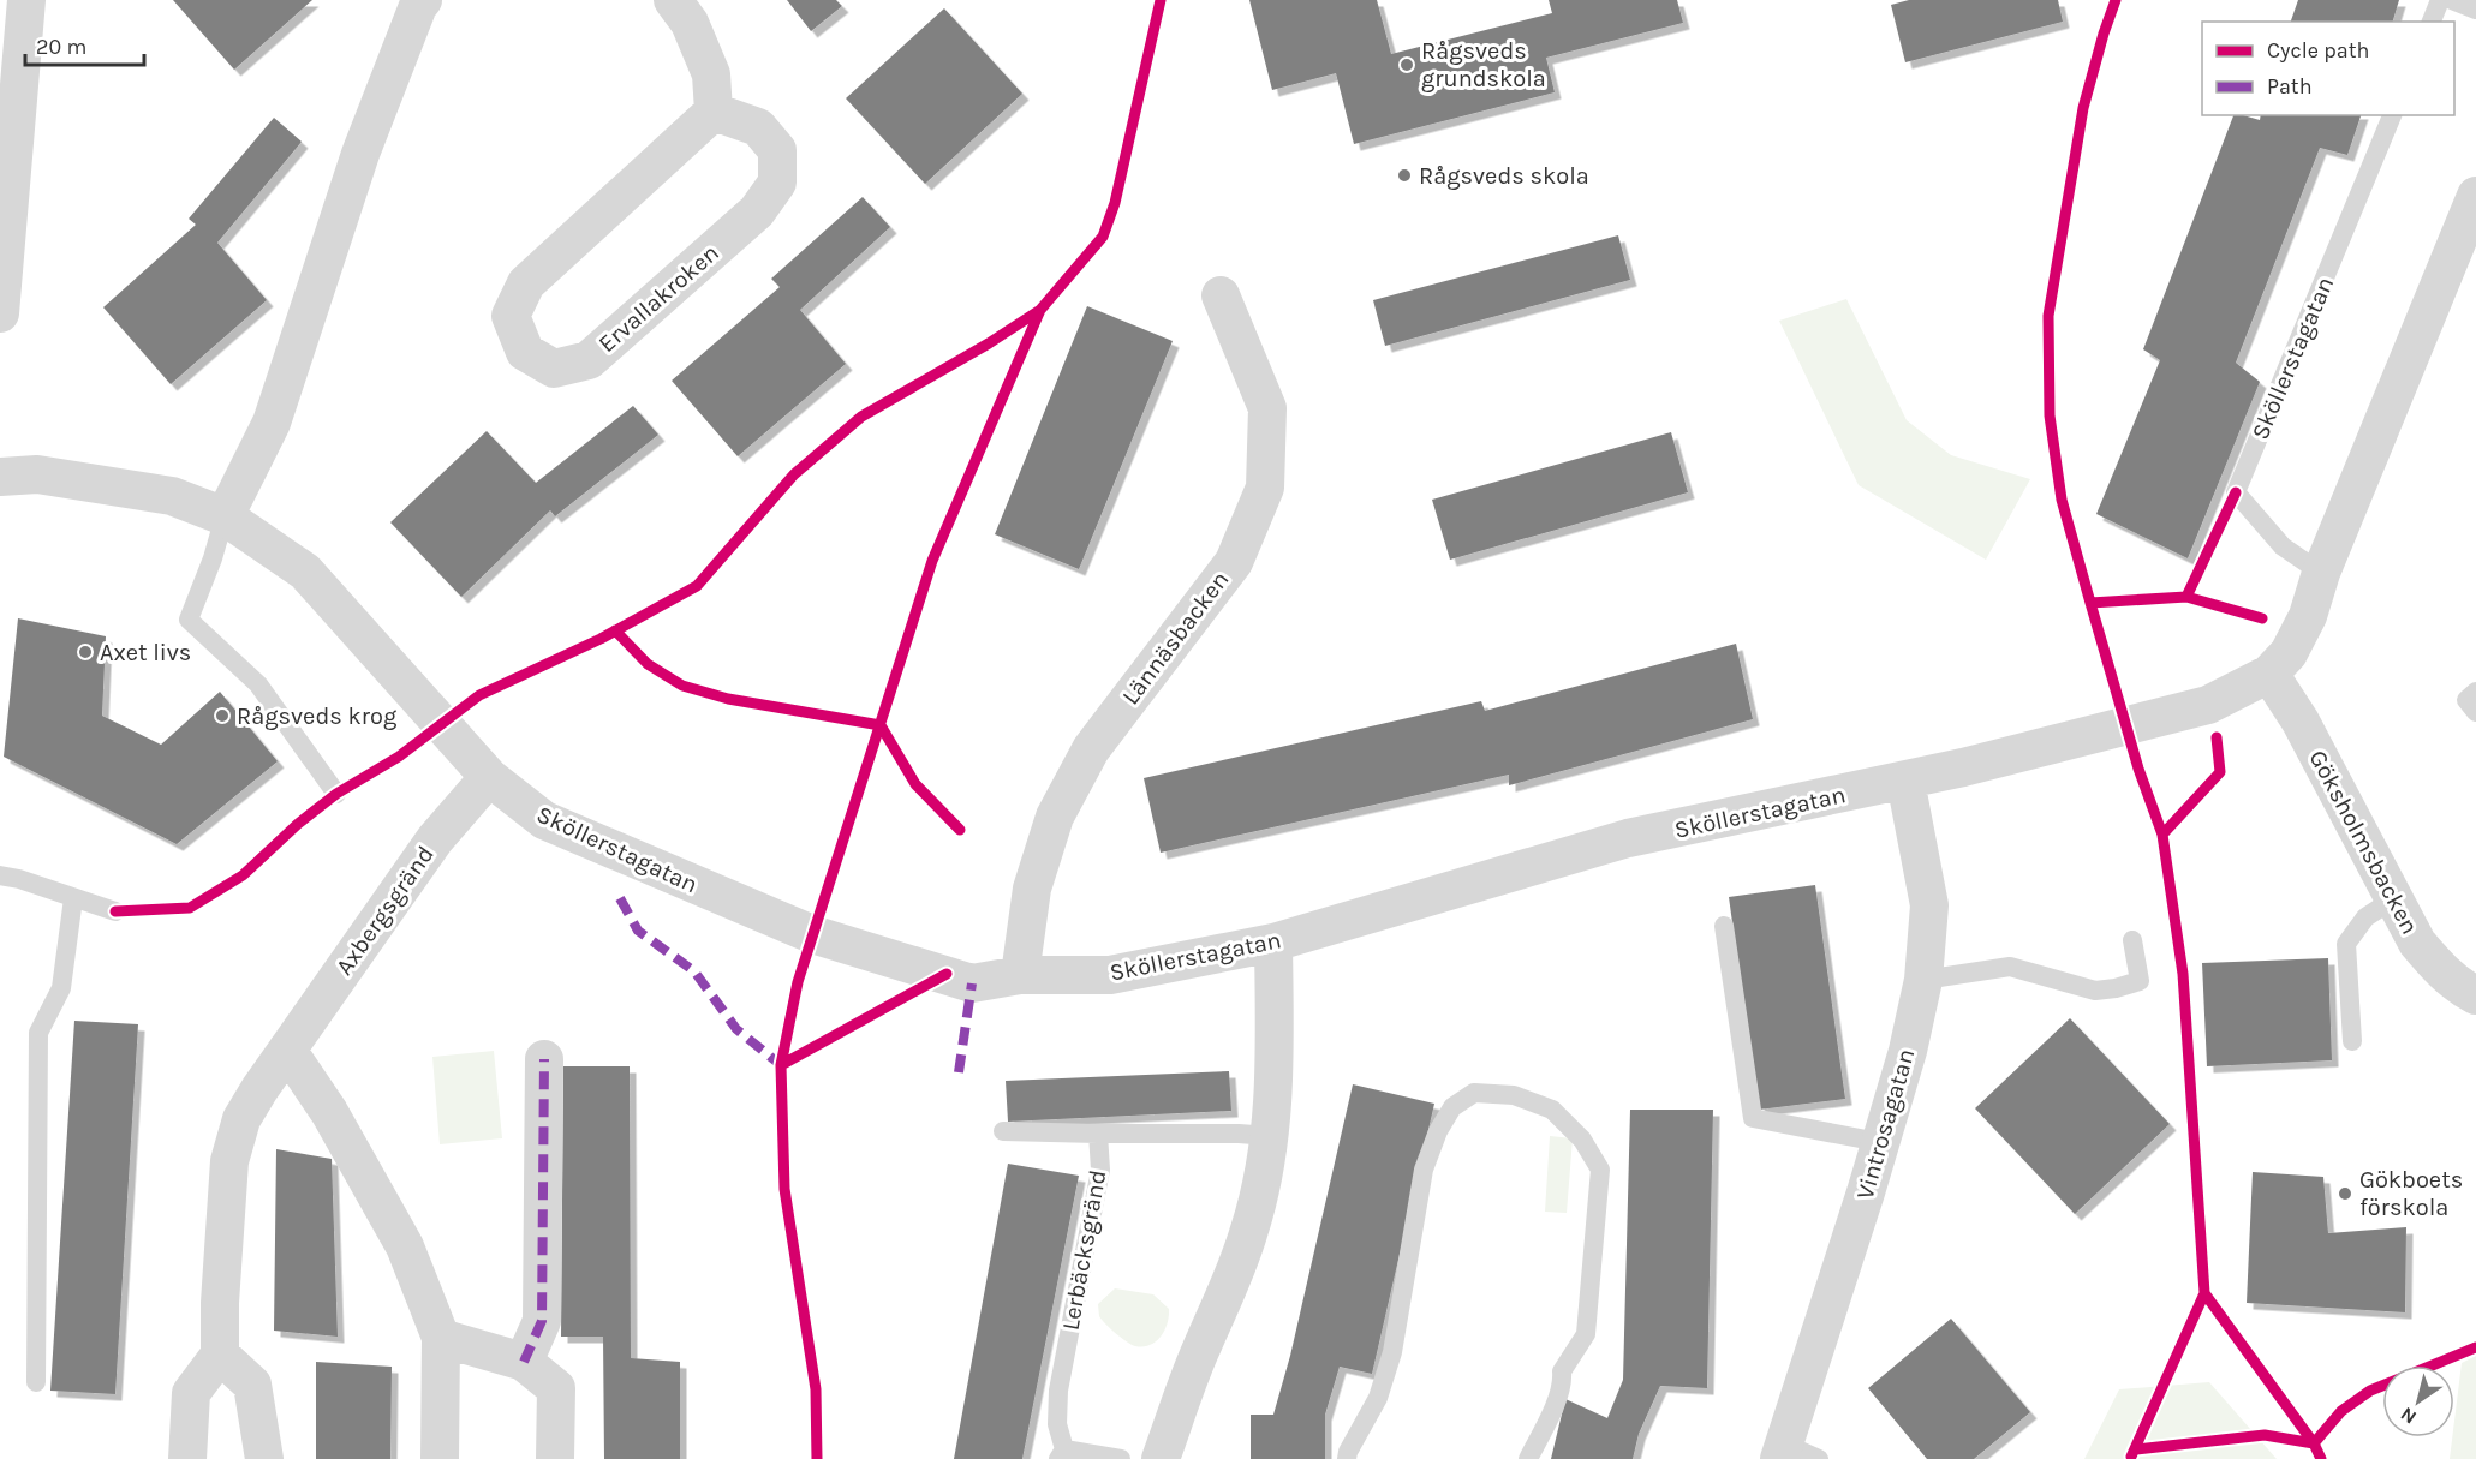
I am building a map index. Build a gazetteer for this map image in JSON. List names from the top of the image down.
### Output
{
  "streets": {
    "street": [
      "Ervallakroken",
      "Sköllerstagatan",
      "Lännäsbacken",
      "Göksholmsbacken",
      "Axbergsgränd",
      "Vintrosagatan"
    ],
    "lane": ["Lerbäcksgränd"]
  },
  "crossings": [
    ["Sköllerstagatan", "Lännäsbacken"],
    ["Sköllerstagatan", "Göksholmsbacken"],
    ["Sköllerstagatan", "Axbergsgränd"],
    ["Sköllerstagatan", "Vintrosagatan"]
  ],
  "places": [
    "Rågsveds grundskola",
    "Rågsveds skola",
    "Axet livs",
    "Rågsveds krog",
    "Gökboets förskola"
  ],
  "legend": ["Cycle path", "Path"],
  "scale_bar": "20 m",
  "north": "bottom left"
}
